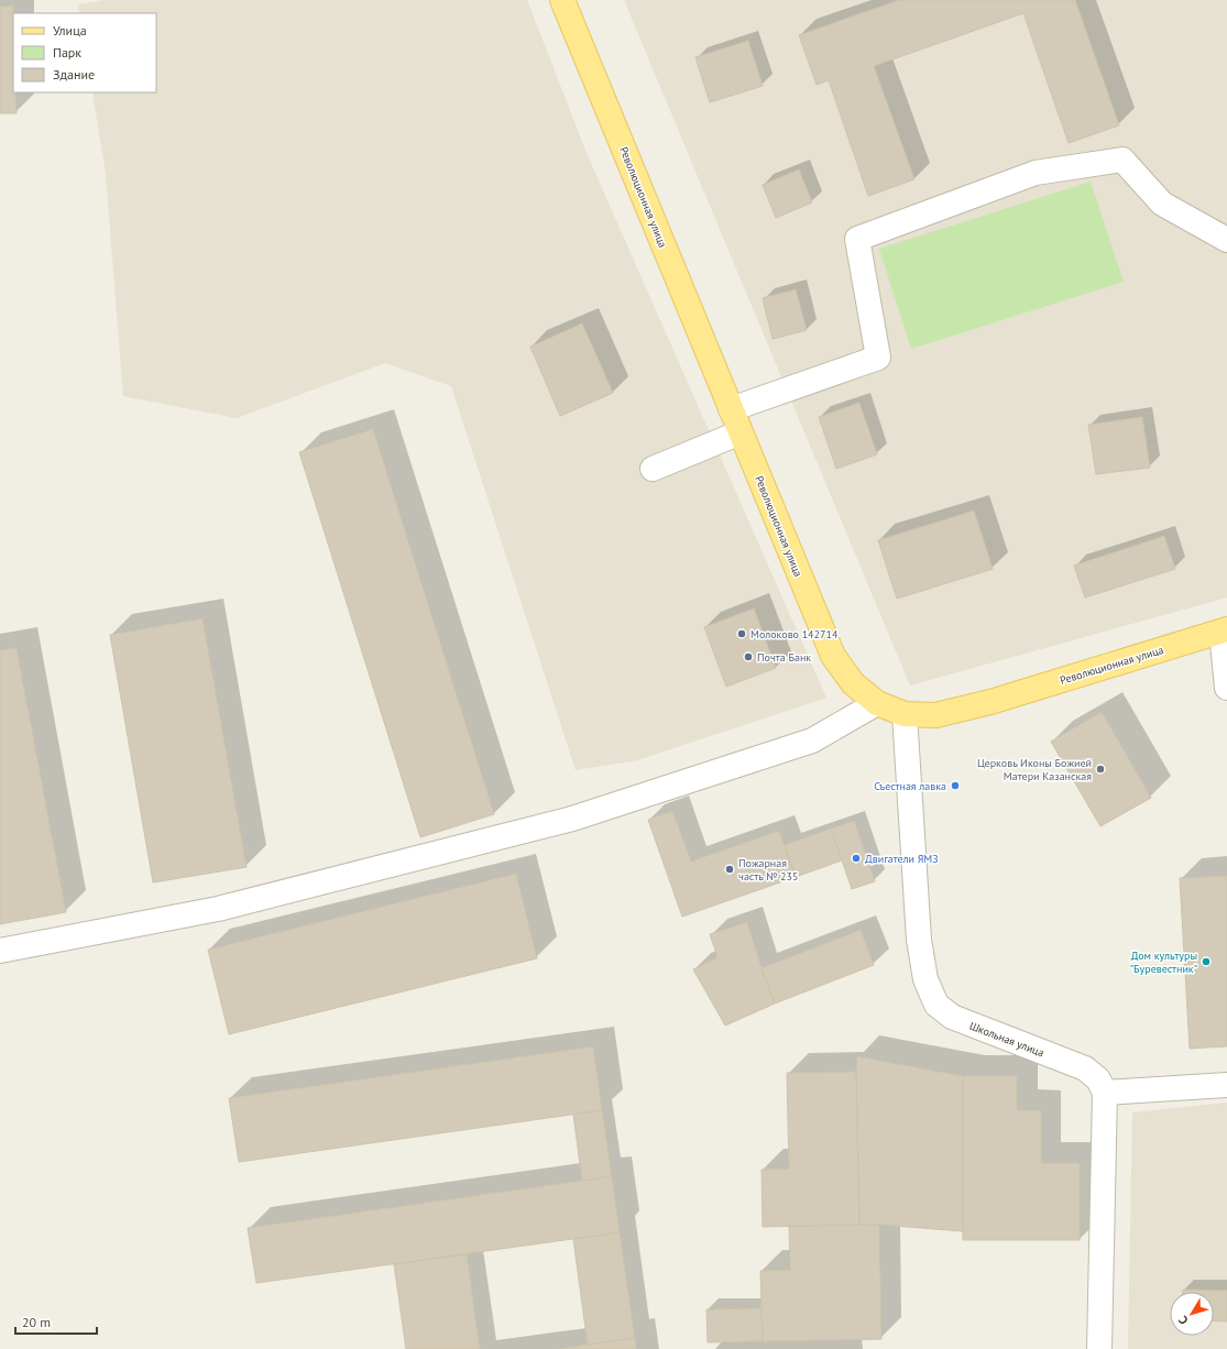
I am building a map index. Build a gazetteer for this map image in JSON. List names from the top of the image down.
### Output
{
  "streets": {
    "main road": ["Революционная улица"],
    "street": ["Школьная улица"]
  },
  "crossings": [
    ["Революционная улица", "Школьная улица"]
  ],
  "places": [
    "Молоково 142714",
    "Почта Банк",
    "Церковь Иконы Божией Матери Казанская",
    "Съестная лавка",
    "Двигатели ЯМЗ",
    "Пожарная часть № 235",
    "Дом культуры \"Буревестник\""
  ],
  "legend": ["Улица", "Парк", "Здание"],
  "scale_bar": "20 m",
  "north": "bottom left"
}
